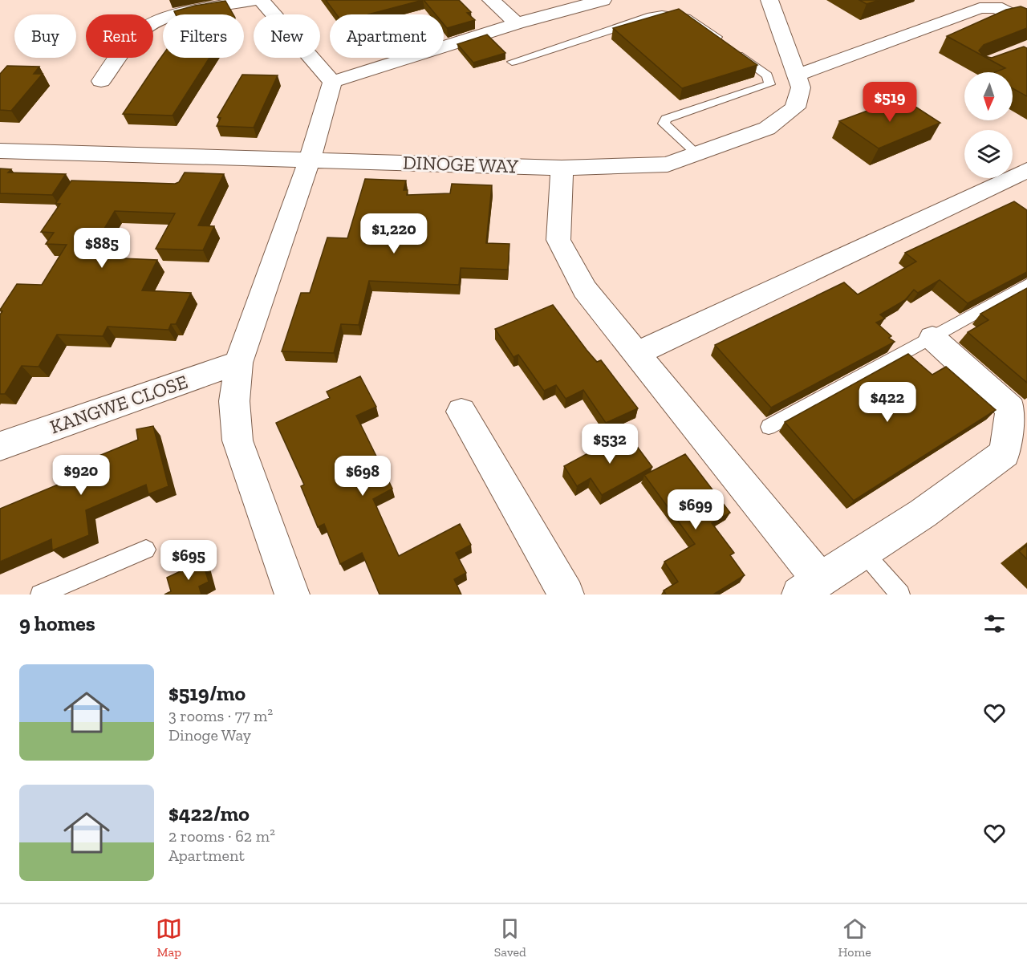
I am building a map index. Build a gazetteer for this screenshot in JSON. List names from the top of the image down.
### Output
{
  "streets": {
    "street": ["DINOGE WAY", "KANGWE CLOSE"]
  },
  "north": "bottom",
  "page": {
    "chip": [
      "Buy",
      "Rent",
      "Filters",
      "New",
      "Apartment"
    ],
    "price": [
      "$519",
      "$1,220",
      "$885",
      "$422",
      "$532",
      "$920",
      "$698",
      "$699",
      "$695"
    ],
    "heading": "9 homes",
    "list": [
      {
        "name": "$519/mo",
        "note": "3 rooms · 77 m² · Dinoge Way"
      },
      {
        "name": "$422/mo",
        "note": "2 rooms · 62 m² · Apartment"
      }
    ],
    "tabs": ["Map", "Saved", "Home"]
  }
}
